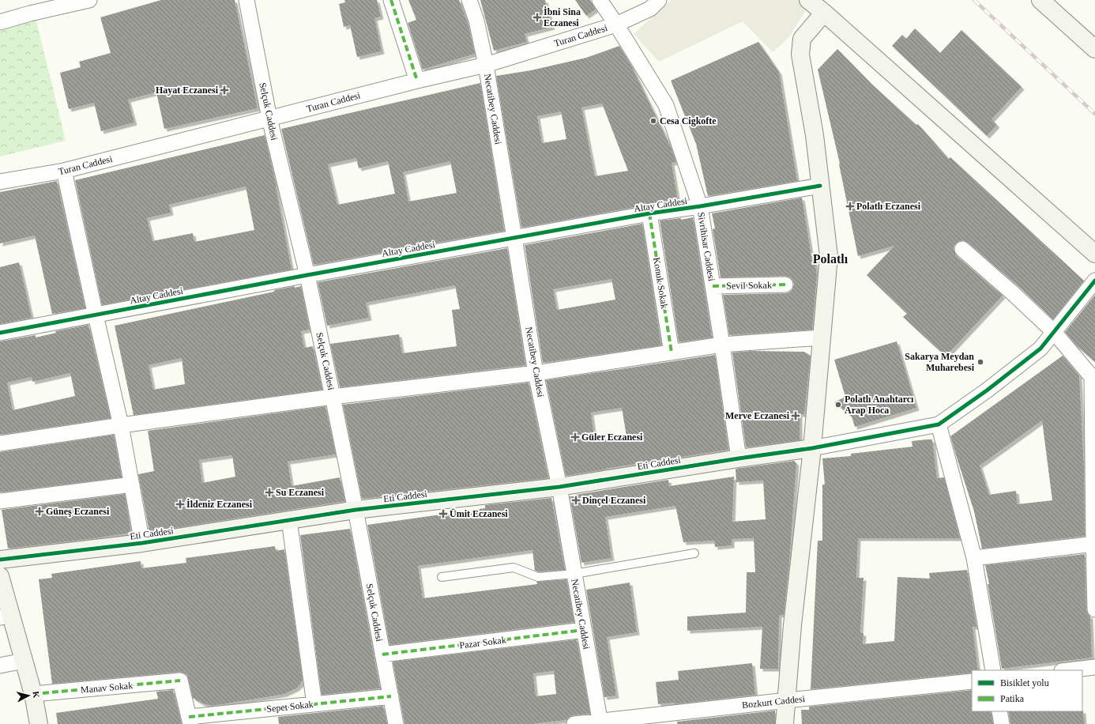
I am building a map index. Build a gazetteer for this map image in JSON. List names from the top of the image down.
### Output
{
  "streets": {
    "street": [
      "Turan Caddesi",
      "Necatibey Caddesi",
      "Selçuk Caddesi",
      "Altay Caddesi",
      "Sivrihisar Caddesi",
      "Konuk Sokak",
      "Sevil Sokak",
      "Eti Caddesi",
      "Pazar Sokak",
      "Manav Sokak",
      "Bozkurt Caddesi",
      "Sepet Sokak"
    ]
  },
  "crossings": [
    ["Turan Caddesi", "Necatibey Caddesi"],
    ["Turan Caddesi", "Selçuk Caddesi"],
    ["Turan Caddesi", "Sivrihisar Caddesi"],
    ["Necatibey Caddesi", "Altay Caddesi"],
    ["Necatibey Caddesi", "Eti Caddesi"],
    ["Necatibey Caddesi", "Pazar Sokak"],
    ["Necatibey Caddesi", "Bozkurt Caddesi"],
    ["Selçuk Caddesi", "Altay Caddesi"],
    ["Selçuk Caddesi", "Eti Caddesi"],
    ["Selçuk Caddesi", "Pazar Sokak"],
    ["Selçuk Caddesi", "Sepet Sokak"],
    ["Altay Caddesi", "Sivrihisar Caddesi"],
    ["Altay Caddesi", "Konuk Sokak"],
    ["Sivrihisar Caddesi", "Sevil Sokak"],
    ["Sivrihisar Caddesi", "Eti Caddesi"],
    ["Manav Sokak", "Sepet Sokak"]
  ],
  "districts": ["Polatlı"],
  "places": {
    "health": [
      "İbni Sina Eczanesi",
      "Hayat Eczanesi",
      "Polatlı Eczanesi",
      "Merve Eczanesi",
      "Güler Eczanesi",
      "Su Eczanesi",
      "Dinçel Eczanesi",
      "İldeniz Eczanesi",
      "Güneş Eczanesi",
      "Ümit Eczanesi"
    ],
    "other": ["Cesa Cigkofte", "Sakarya Meydan Muharebesi", "Polatlı Anahtarcı Arap Hoca"]
  },
  "legend": ["Bisiklet yolu", "Patika"],
  "north": "right"
}
